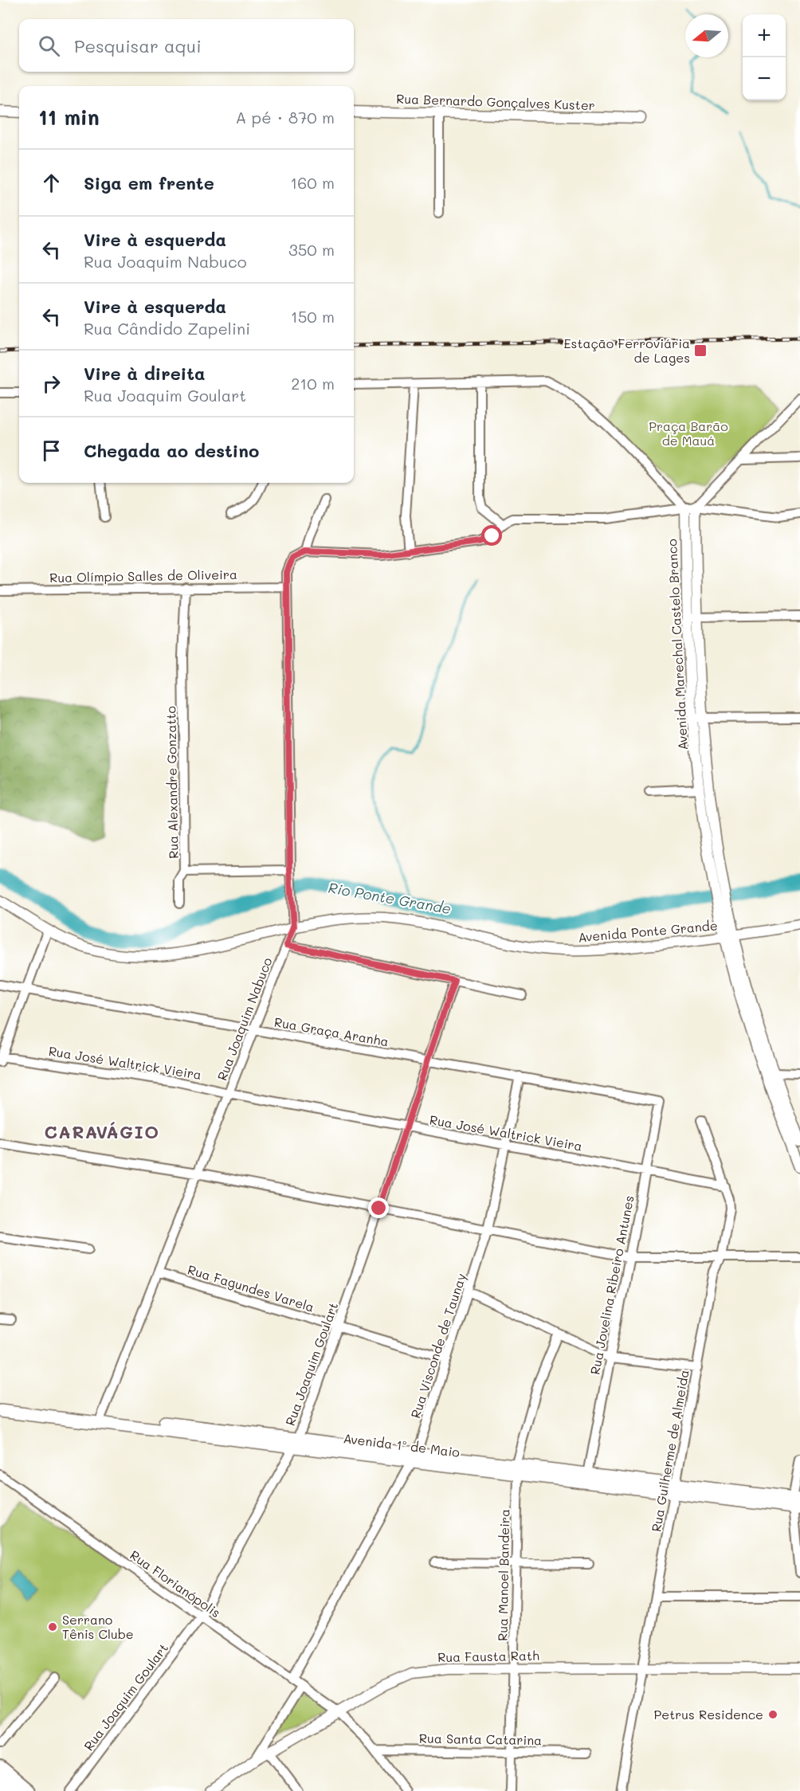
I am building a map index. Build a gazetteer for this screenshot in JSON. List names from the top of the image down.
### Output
{
  "streets": {
    "main road": ["Avenida 1º de Maio"],
    "street": [
      "Rua Bernardo Gonçalves Kuster",
      "Rua Olímpio Salles de Oliveira",
      "Avenida Marechal Castelo Branco",
      "Rua Alexandre Gonzatto",
      "Avenida Ponte Grande",
      "Rua Joaquim Nabuco",
      "Rua Graça Aranha",
      "Rua José Waltrick Vieira",
      "Rua Jovelina Ribeiro Antunes",
      "Rua Fagundes Varela",
      "Rua Visconde de Taunay",
      "Rua Joaquim Goulart",
      "Rua Guilherme de Almeida",
      "Rua Manoel Bandeira",
      "Rua Florianópolis",
      "Rua Fausta Rath",
      "Rua Santa Catarina"
    ]
  },
  "crossings": [
    ["Rua Olímpio Salles de Oliveira", "Rua Alexandre Gonzatto"],
    ["Rua Olímpio Salles de Oliveira", "Rua Joaquim Nabuco"],
    ["Avenida Marechal Castelo Branco", "Avenida Ponte Grande"],
    ["Rua Alexandre Gonzatto", "Rua Joaquim Nabuco"],
    ["Avenida Ponte Grande", "Rua Joaquim Nabuco"],
    ["Rua Joaquim Nabuco", "Rua Graça Aranha"],
    ["Rua Joaquim Nabuco", "Rua José Waltrick Vieira"],
    ["Rua Joaquim Nabuco", "Rua Fagundes Varela"],
    ["Rua Joaquim Nabuco", "Avenida 1º de Maio"],
    ["Rua Graça Aranha", "Rua Jovelina Ribeiro Antunes"],
    ["Rua Graça Aranha", "Rua Visconde de Taunay"],
    ["Rua Graça Aranha", "Rua Joaquim Goulart"],
    ["Rua José Waltrick Vieira", "Rua Jovelina Ribeiro Antunes"],
    ["Rua José Waltrick Vieira", "Rua Visconde de Taunay"],
    ["Rua José Waltrick Vieira", "Rua Joaquim Goulart"],
    ["Rua José Waltrick Vieira", "Rua Guilherme de Almeida"],
    ["Rua Jovelina Ribeiro Antunes", "Avenida 1º de Maio"],
    ["Rua Fagundes Varela", "Rua Visconde de Taunay"],
    ["Rua Fagundes Varela", "Rua Joaquim Goulart"],
    ["Rua Visconde de Taunay", "Avenida 1º de Maio"],
    ["Rua Visconde de Taunay", "Rua Florianópolis"],
    ["Rua Joaquim Goulart", "Avenida 1º de Maio"],
    ["Rua Joaquim Goulart", "Rua Florianópolis"],
    ["Avenida 1º de Maio", "Rua Guilherme de Almeida"],
    ["Avenida 1º de Maio", "Rua Manoel Bandeira"],
    ["Rua Guilherme de Almeida", "Rua Fausta Rath"],
    ["Rua Manoel Bandeira", "Rua Fausta Rath"],
    ["Rua Manoel Bandeira", "Rua Santa Catarina"],
    ["Rua Florianópolis", "Rua Fausta Rath"],
    ["Rua Florianópolis", "Rua Santa Catarina"]
  ],
  "districts": ["CARAVÁGIO"],
  "water": ["Rio Ponte Grande"],
  "parks": ["Praça Barão de Mauá"],
  "places": {
    "transit": ["Estação Ferroviária de Lages"],
    "other": ["Serrano Tênis Clube", "Petrus Residence"]
  },
  "north": "left",
  "page": {
    "map_buttons": ["+", "−"],
    "search": "Pesquisar aqui",
    "heading": ["11 min", "A pé · 870 m"],
    "list": [
      ["Siga em frente", "160 m"],
      ["Vire à esquerda", "Rua Joaquim Nabuco", "350 m"],
      ["Vire à esquerda", "Rua Cândido Zapelini", "150 m"],
      ["Vire à direita", "Rua Joaquim Goulart", "210 m"],
      "Chegada ao destino"
    ]
  }
}
